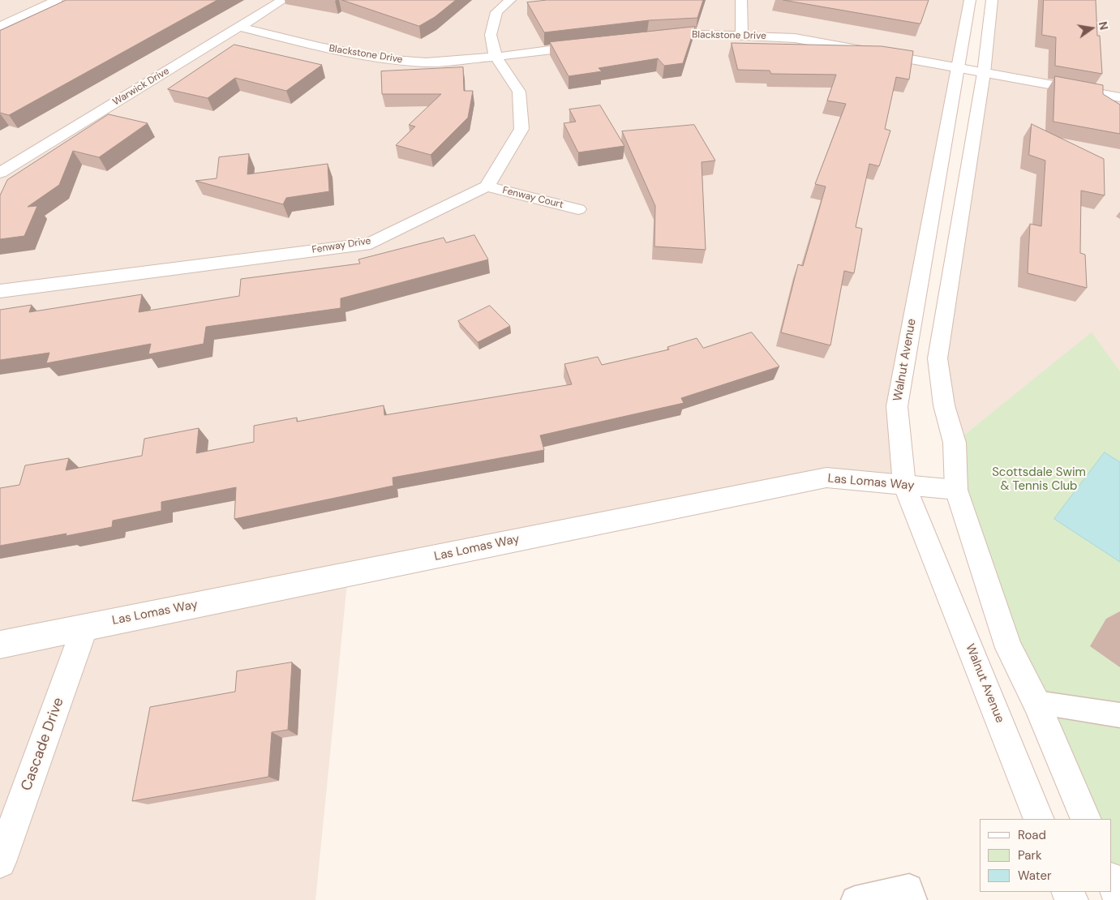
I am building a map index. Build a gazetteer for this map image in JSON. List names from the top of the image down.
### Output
{
  "streets": {
    "street": [
      "Blackstone Drive",
      "Warwick Drive",
      "Fenway Court",
      "Fenway Drive",
      "Walnut Avenue",
      "Las Lomas Way",
      "Cascade Drive"
    ]
  },
  "crossings": [
    ["Blackstone Drive", "Warwick Drive"],
    ["Blackstone Drive", "Walnut Avenue"],
    ["Fenway Court", "Fenway Drive"],
    ["Walnut Avenue", "Las Lomas Way"],
    ["Las Lomas Way", "Cascade Drive"]
  ],
  "parks": ["Scottsdale Swim & Tennis Club"],
  "legend": ["Road", "Park", "Water"],
  "north": "right"
}
